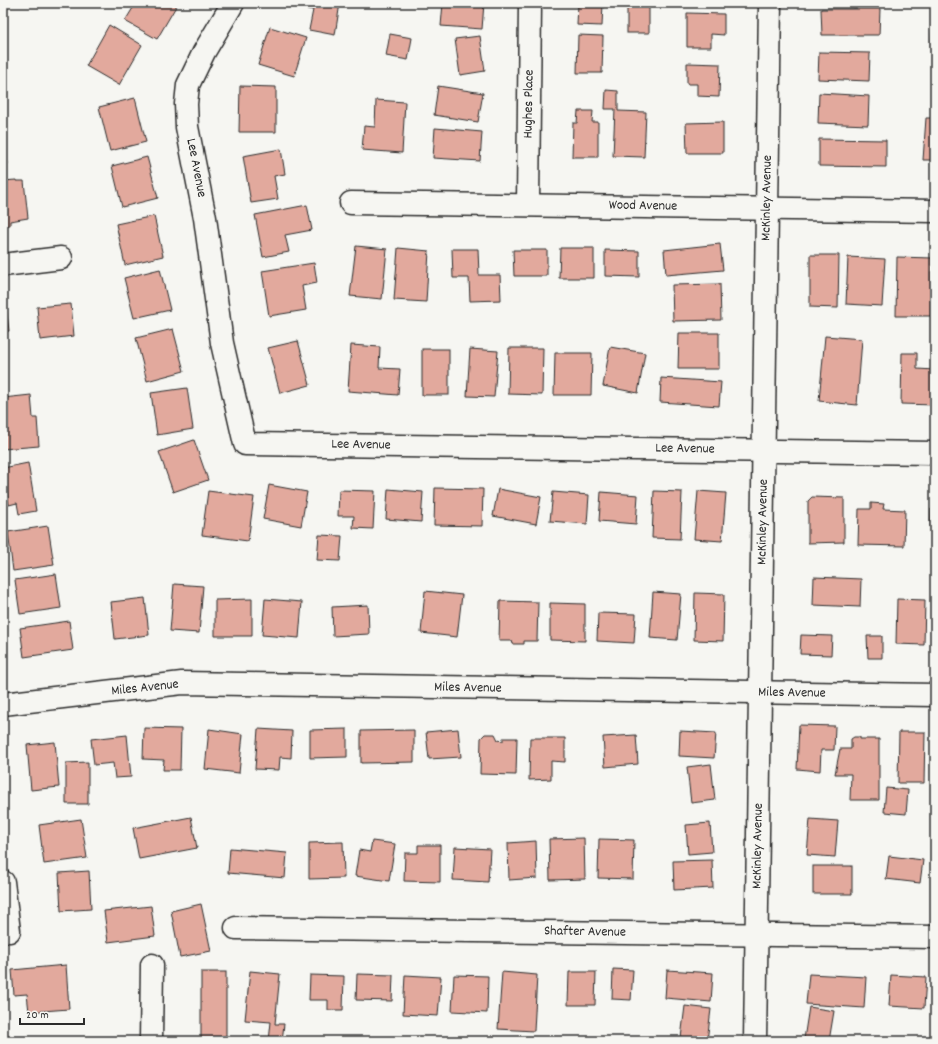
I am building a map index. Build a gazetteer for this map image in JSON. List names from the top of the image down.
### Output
{
  "streets": {
    "street": [
      "Hughes Place",
      "Lee Avenue",
      "McKinley Avenue",
      "Wood Avenue",
      "Miles Avenue",
      "Shafter Avenue"
    ]
  },
  "crossings": [
    ["Hughes Place", "Wood Avenue"],
    ["Lee Avenue", "McKinley Avenue"],
    ["McKinley Avenue", "Wood Avenue"],
    ["McKinley Avenue", "Miles Avenue"],
    ["McKinley Avenue", "Shafter Avenue"]
  ],
  "scale_bar": "20 m"
}
